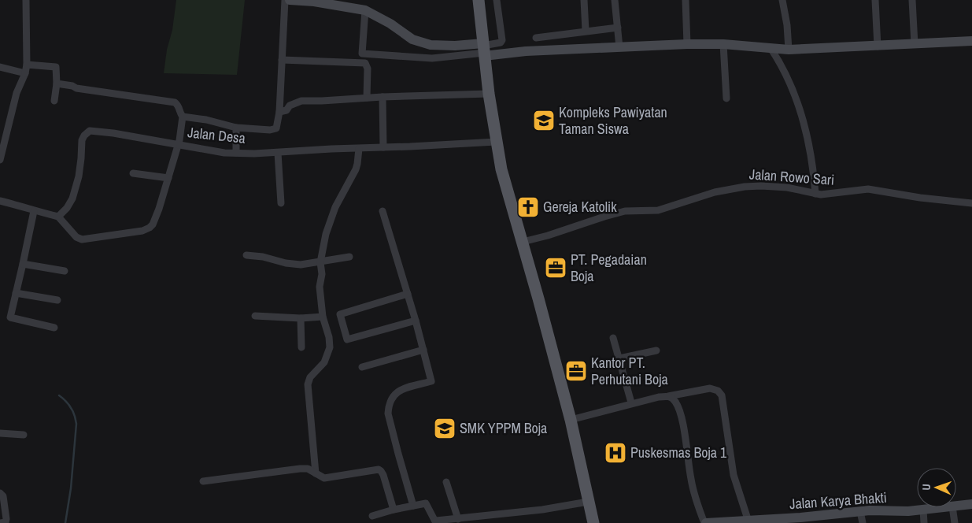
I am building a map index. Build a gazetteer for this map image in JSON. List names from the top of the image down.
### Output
{
  "streets": {
    "street": ["Jalan Desa", "Jalan Rowo Sari", "Jalan Karya Bhakti"]
  },
  "places": {
    "school or university": ["Kompleks Pawiyatan Taman Siswa", "SMK YPPM Boja"],
    "church": ["Gereja Katolik"],
    "office": ["PT. Pegadaian Boja", "Kantor PT. Perhutani Boja"],
    "hospital": ["Puskesmas Boja 1"]
  },
  "north": "left"
}
